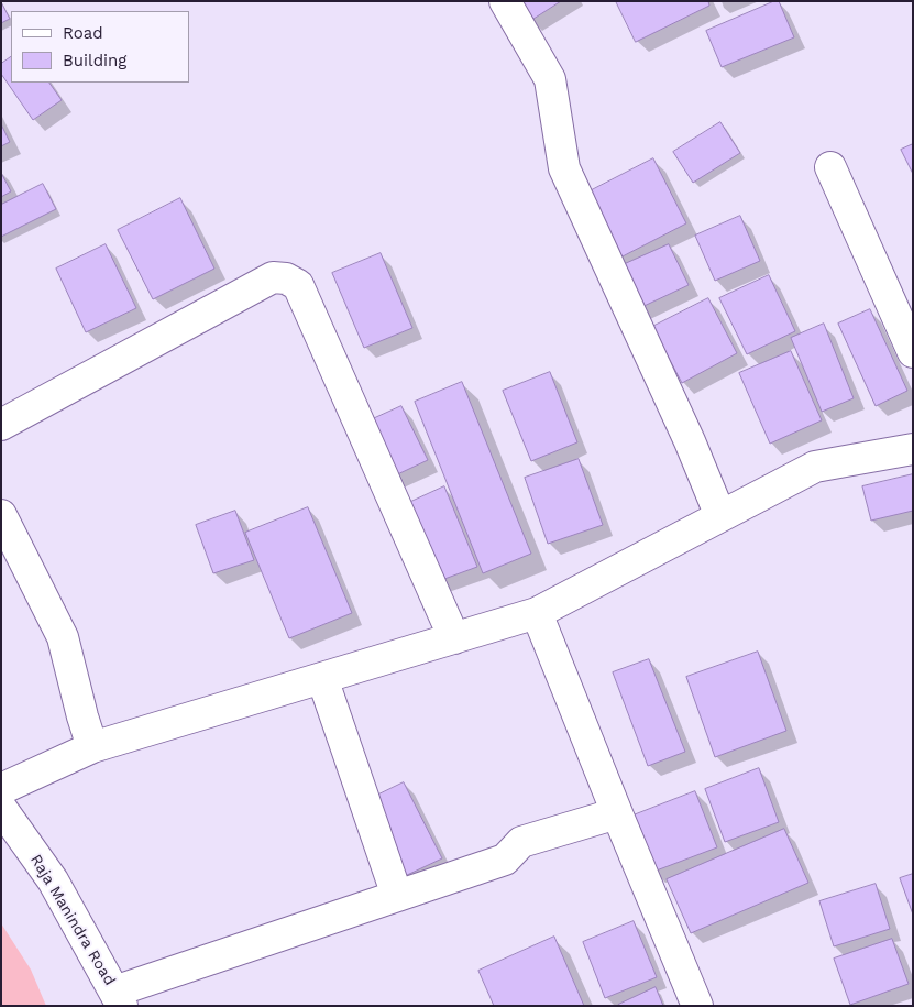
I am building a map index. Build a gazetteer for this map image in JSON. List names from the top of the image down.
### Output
{
  "streets": {
    "street": ["Raja Manindra Road"]
  },
  "legend": ["Road", "Building"]
}
